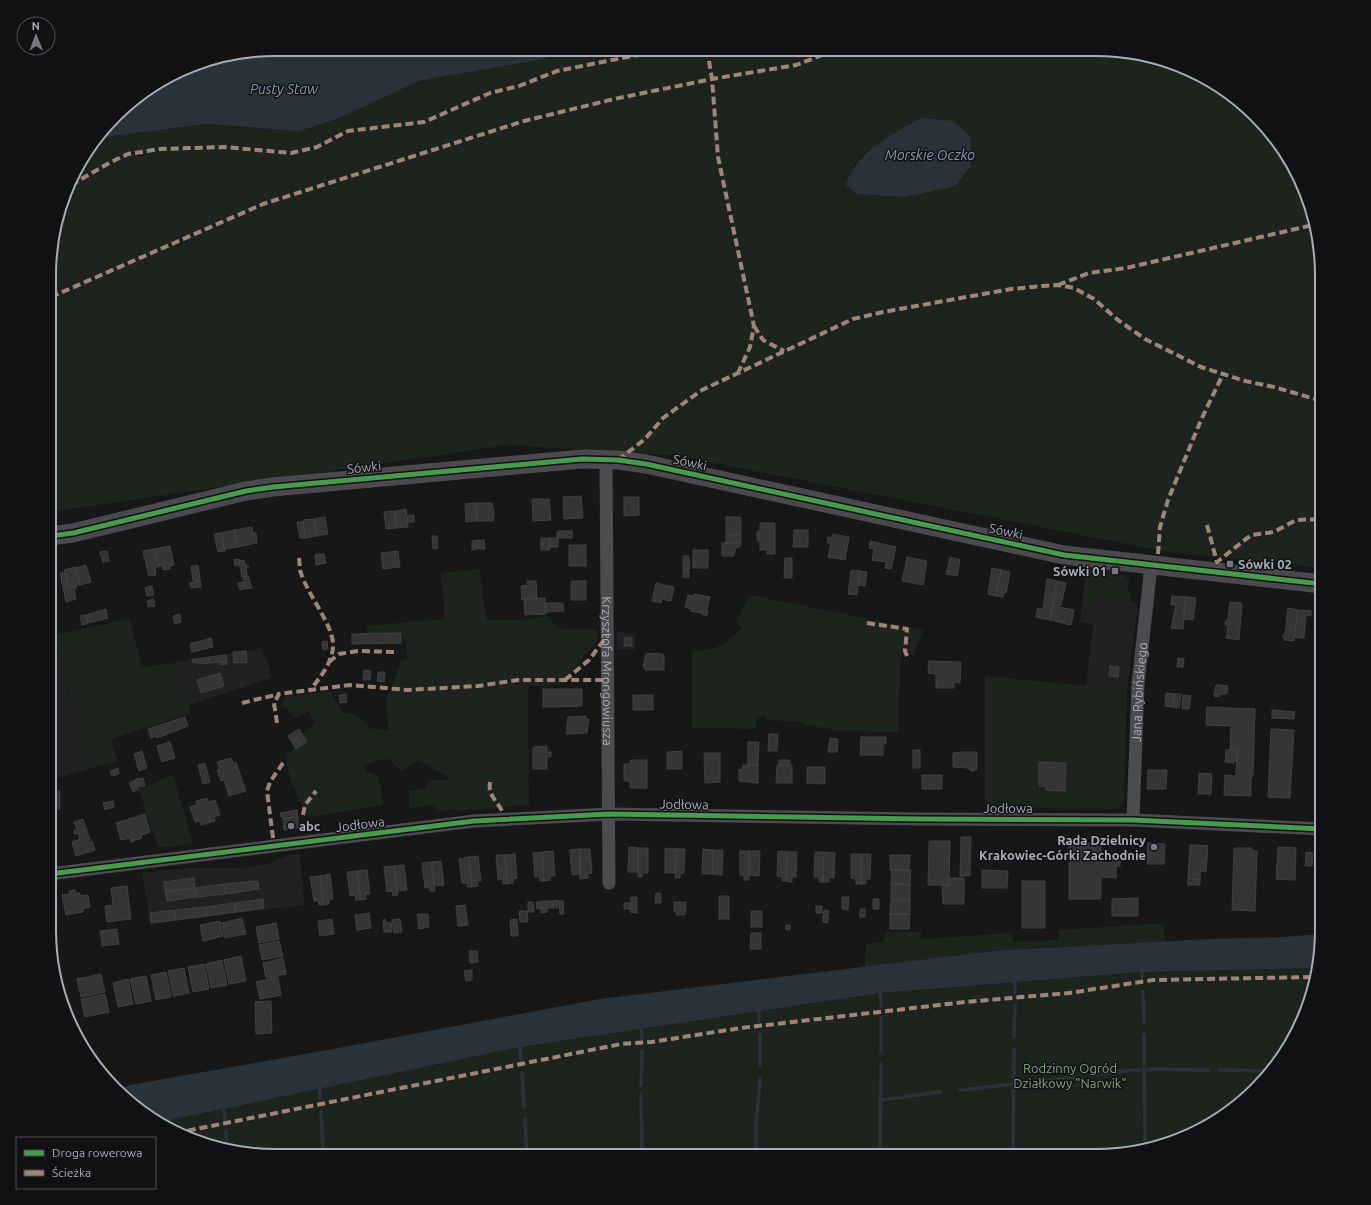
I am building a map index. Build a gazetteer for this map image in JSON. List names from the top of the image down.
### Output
{
  "streets": {
    "street": [
      "Sówki",
      "Krzysztofa Mrongowiusza",
      "Jana Rybińskiego",
      "Jodłowa"
    ]
  },
  "crossings": [
    ["Sówki", "Krzysztofa Mrongowiusza"],
    ["Sówki", "Jana Rybińskiego"],
    ["Krzysztofa Mrongowiusza", "Jodłowa"],
    ["Jana Rybińskiego", "Jodłowa"]
  ],
  "water": ["Pusty Staw", "Morskie Oczko"],
  "parks": ["Rodzinny Ogród Działkowy \"Narwik\""],
  "places": {
    "transit": ["Sówki 02", "Sówki 01"],
    "other": ["abc", "Rada Dzielnicy Krakowiec-Górki Zachodnie"]
  },
  "legend": ["Droga rowerowa", "Ścieżka"],
  "north": "top"
}
